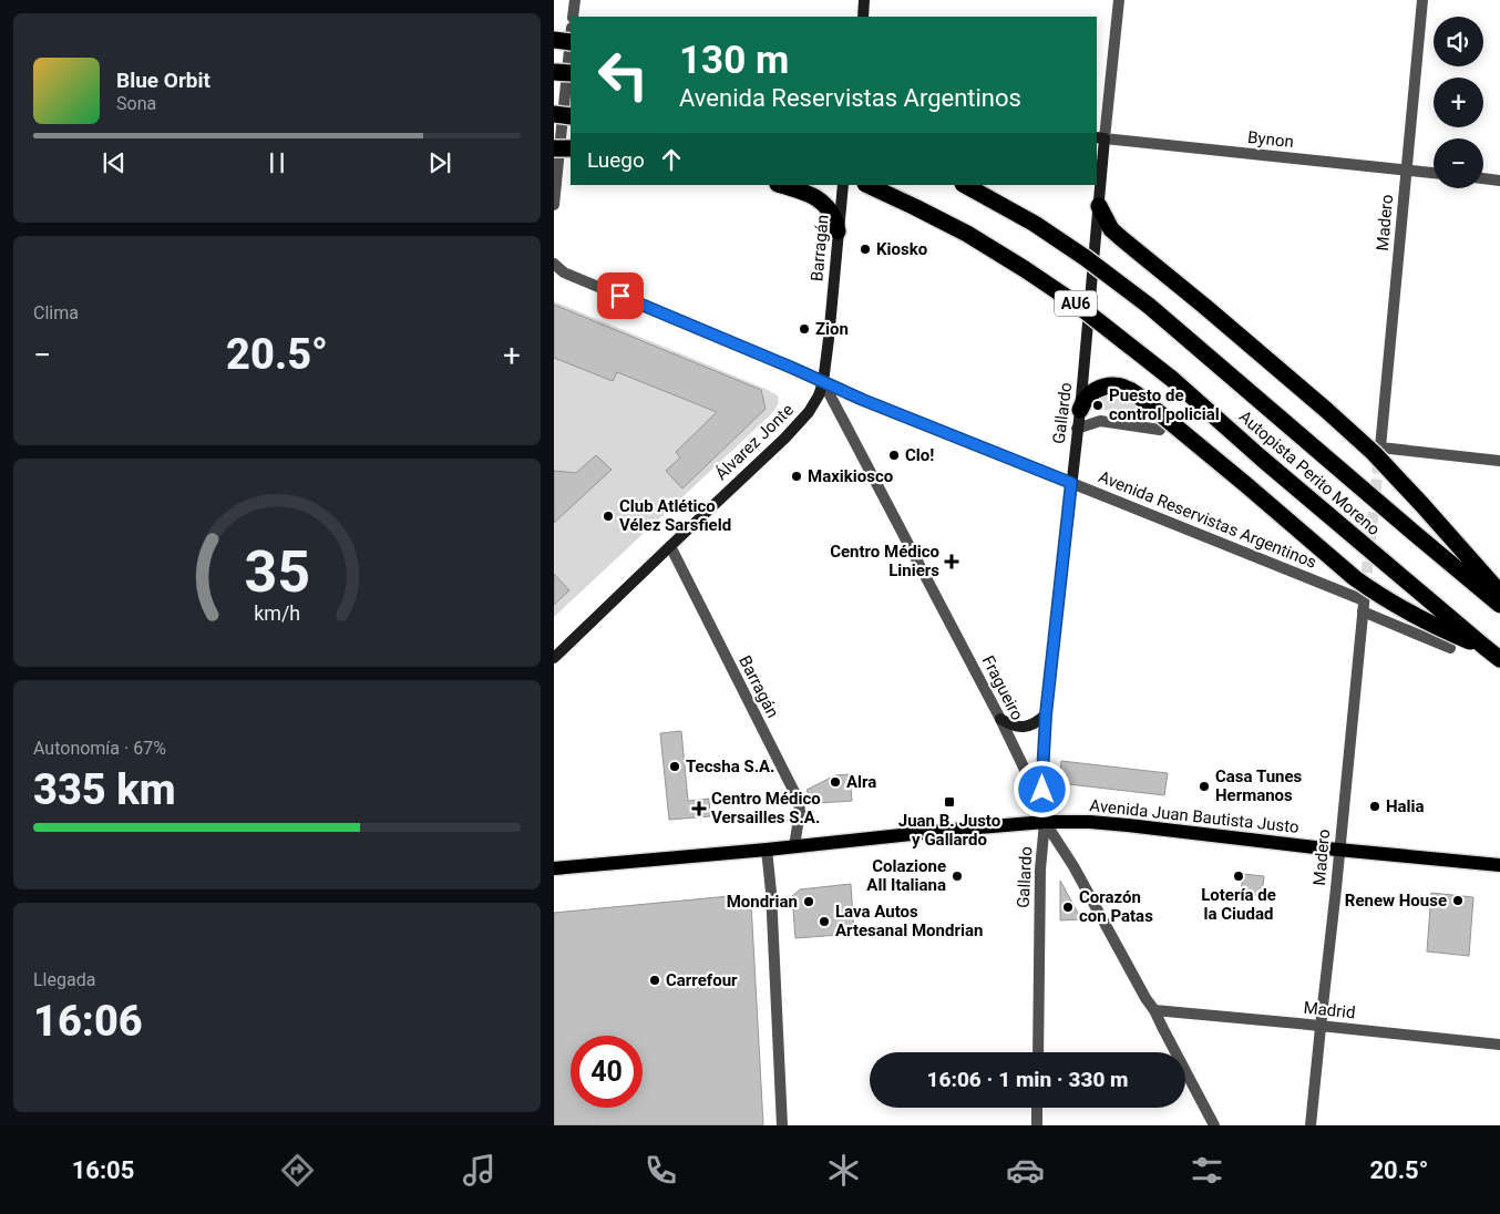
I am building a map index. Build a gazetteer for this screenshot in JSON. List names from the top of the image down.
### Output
{
  "streets": {
    "highway": ["AU6", "Autopista Perito Moreno"],
    "main road": ["Avenida Juan Bautista Justo"],
    "street": [
      "Bynon",
      "Madero",
      "Barragán",
      "Gallardo",
      "Álvarez Jonte",
      "Avenida Reservistas Argentinos",
      "Fragueiro",
      "Madrid"
    ]
  },
  "crossings": [
    ["Bynon", "Madero"],
    ["Bynon", "Gallardo"],
    ["Madero", "Avenida Reservistas Argentinos"],
    ["Madero", "Avenida Juan Bautista Justo"],
    ["Madero", "Madrid"],
    ["Barragán", "Álvarez Jonte"],
    ["Barragán", "Avenida Reservistas Argentinos"],
    ["Barragán", "Fragueiro"],
    ["Barragán", "Avenida Juan Bautista Justo"],
    ["Gallardo", "Avenida Reservistas Argentinos"],
    ["Gallardo", "Fragueiro"],
    ["Gallardo", "Avenida Juan Bautista Justo"],
    ["Álvarez Jonte", "Avenida Reservistas Argentinos"],
    ["Álvarez Jonte", "Fragueiro"],
    ["Avenida Reservistas Argentinos", "Fragueiro"],
    ["Fragueiro", "Avenida Juan Bautista Justo"],
    ["Fragueiro", "Madrid"]
  ],
  "places": {
    "other": [
      "Kiosko",
      "Zion",
      "Puesto de control policial",
      "Clo!",
      "Maxikiosco",
      "Club Atlético Vélez Sarsfield",
      "Tecsha S.A.",
      "Alra",
      "Casa Tunes Hermanos",
      "Halia",
      "Colazione All Italiana",
      "Lotería de la Ciudad",
      "Renew House",
      "Mondrian",
      "Corazón con Patas",
      "Lava Autos Artesanal Mondrian",
      "Carrefour"
    ],
    "health": ["Centro Médico Liniers", "Centro Médico Versailles S.A."],
    "transit": ["Juan B. Justo y Gallardo"]
  },
  "page": {
    "map_buttons": ["+", "−"],
    "turn": ["130 m", "Avenida Reservistas Argentinos"],
    "song": ["Blue Orbit", "Sona"],
    "then": "Luego",
    "tile": [
      "Clima",
      ["Autonomía · 67%", "335 km"],
      ["Llegada", "16:06"]
    ],
    "heat": ["−", "20.5°", "+"],
    "limit": "40",
    "trip": "16:06 · 1 min · 330 m",
    "tabs": ["16:05", "20.5°"],
    "gauge": ["35", "km/h"]
  }
}
